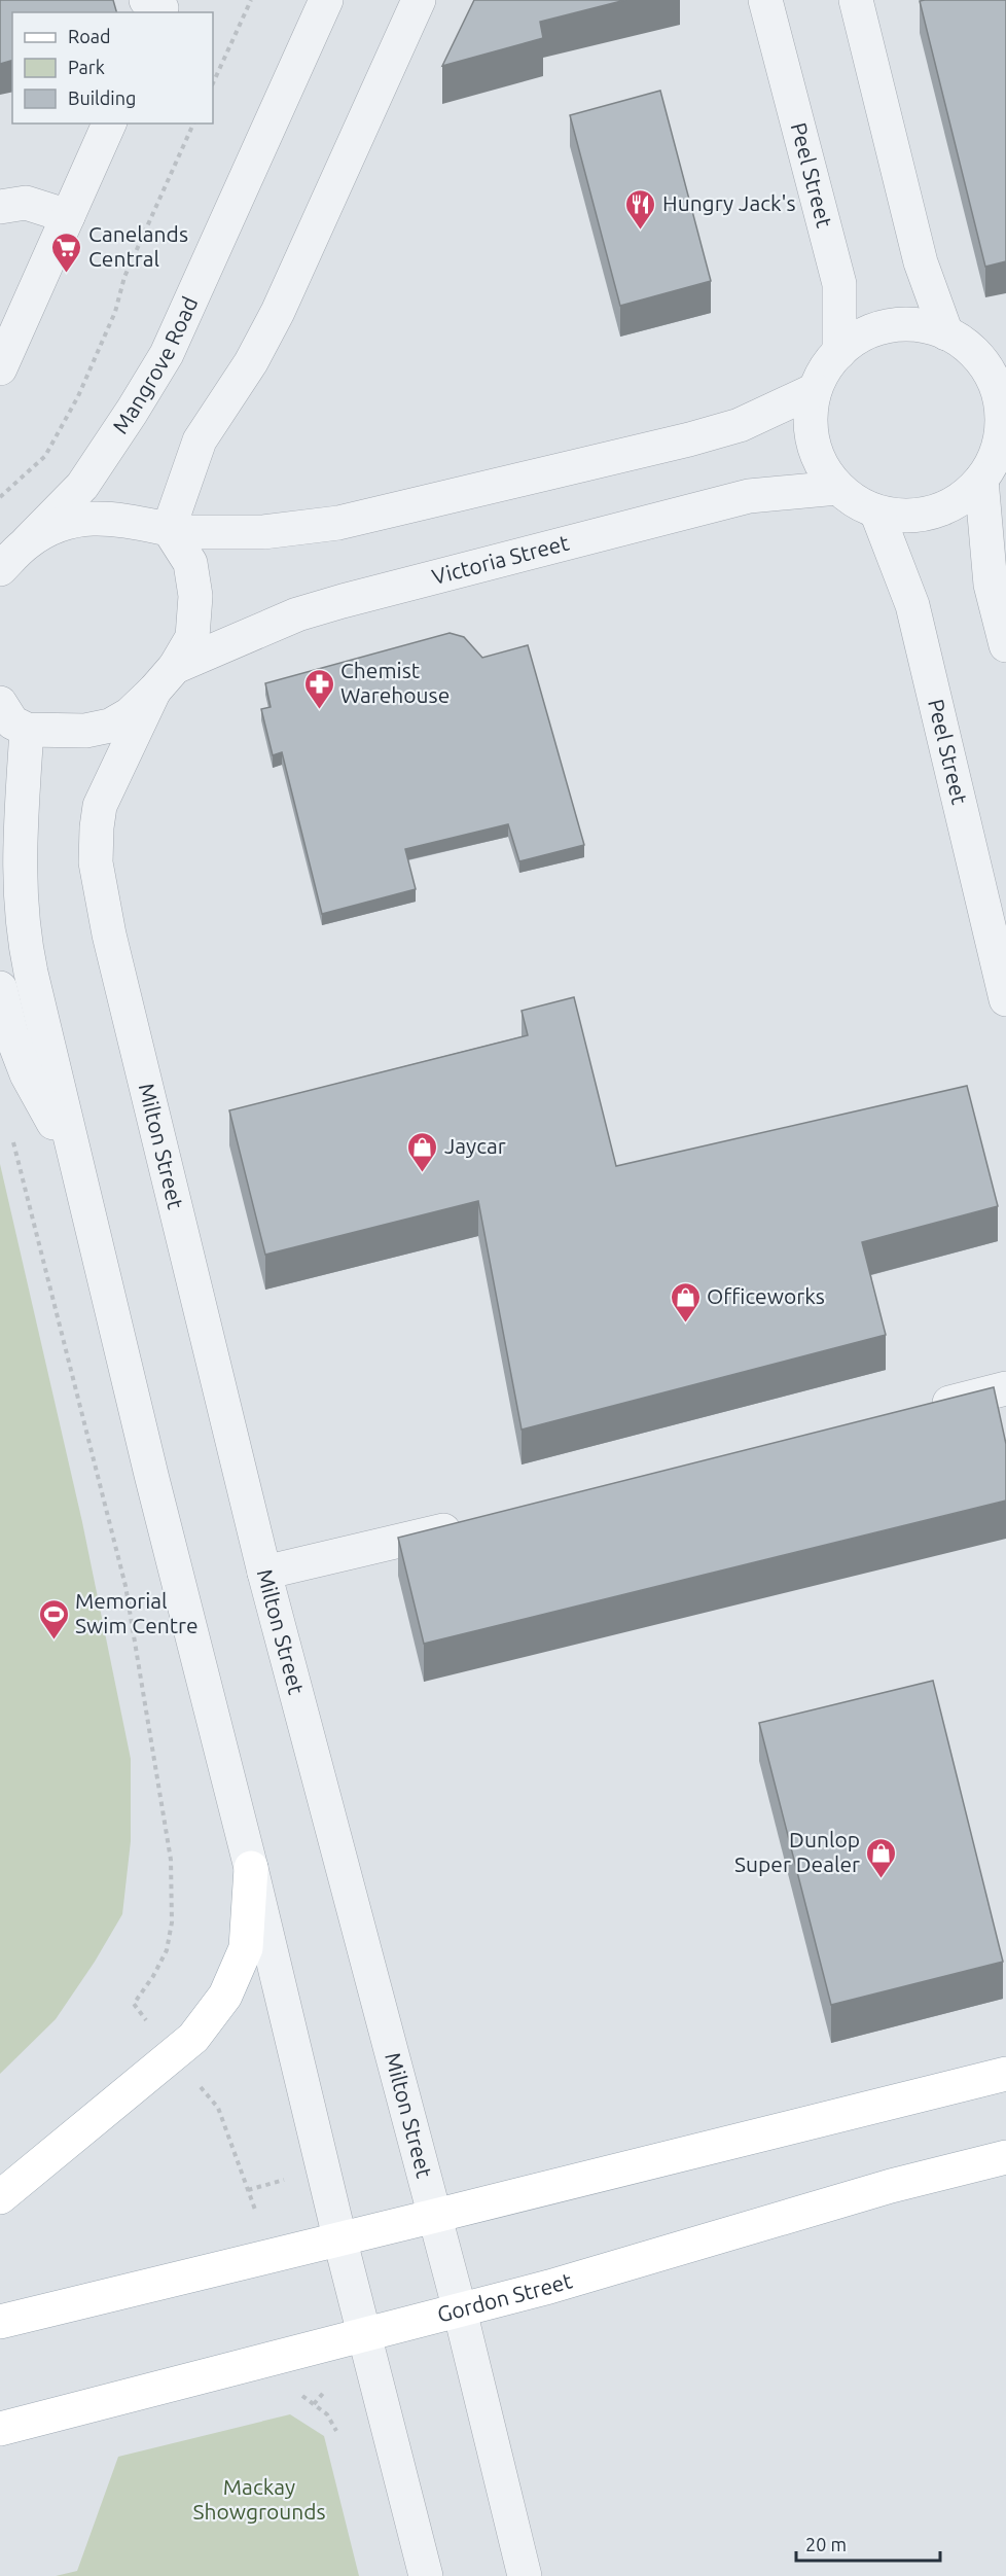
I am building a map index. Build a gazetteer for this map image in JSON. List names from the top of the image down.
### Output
{
  "streets": {
    "main road": ["Gordon Street"],
    "street": [
      "Peel Street",
      "Mangrove Road",
      "Victoria Street",
      "Milton Street"
    ]
  },
  "crossings": [
    ["Peel Street", "Victoria Street"],
    ["Victoria Street", "Milton Street"],
    ["Milton Street", "Gordon Street"]
  ],
  "parks": ["Mackay Showgrounds"],
  "places": {
    "restaurant": ["Hungry Jack's"],
    "supermarket": ["Canelands Central"],
    "pharmacy": ["Chemist Warehouse"],
    "shop": ["Jaycar", "Officeworks", "Dunlop Super Dealer"],
    "sports": ["Memorial Swim Centre"]
  },
  "legend": ["Road", "Park", "Building"],
  "scale_bar": "20 m"
}
